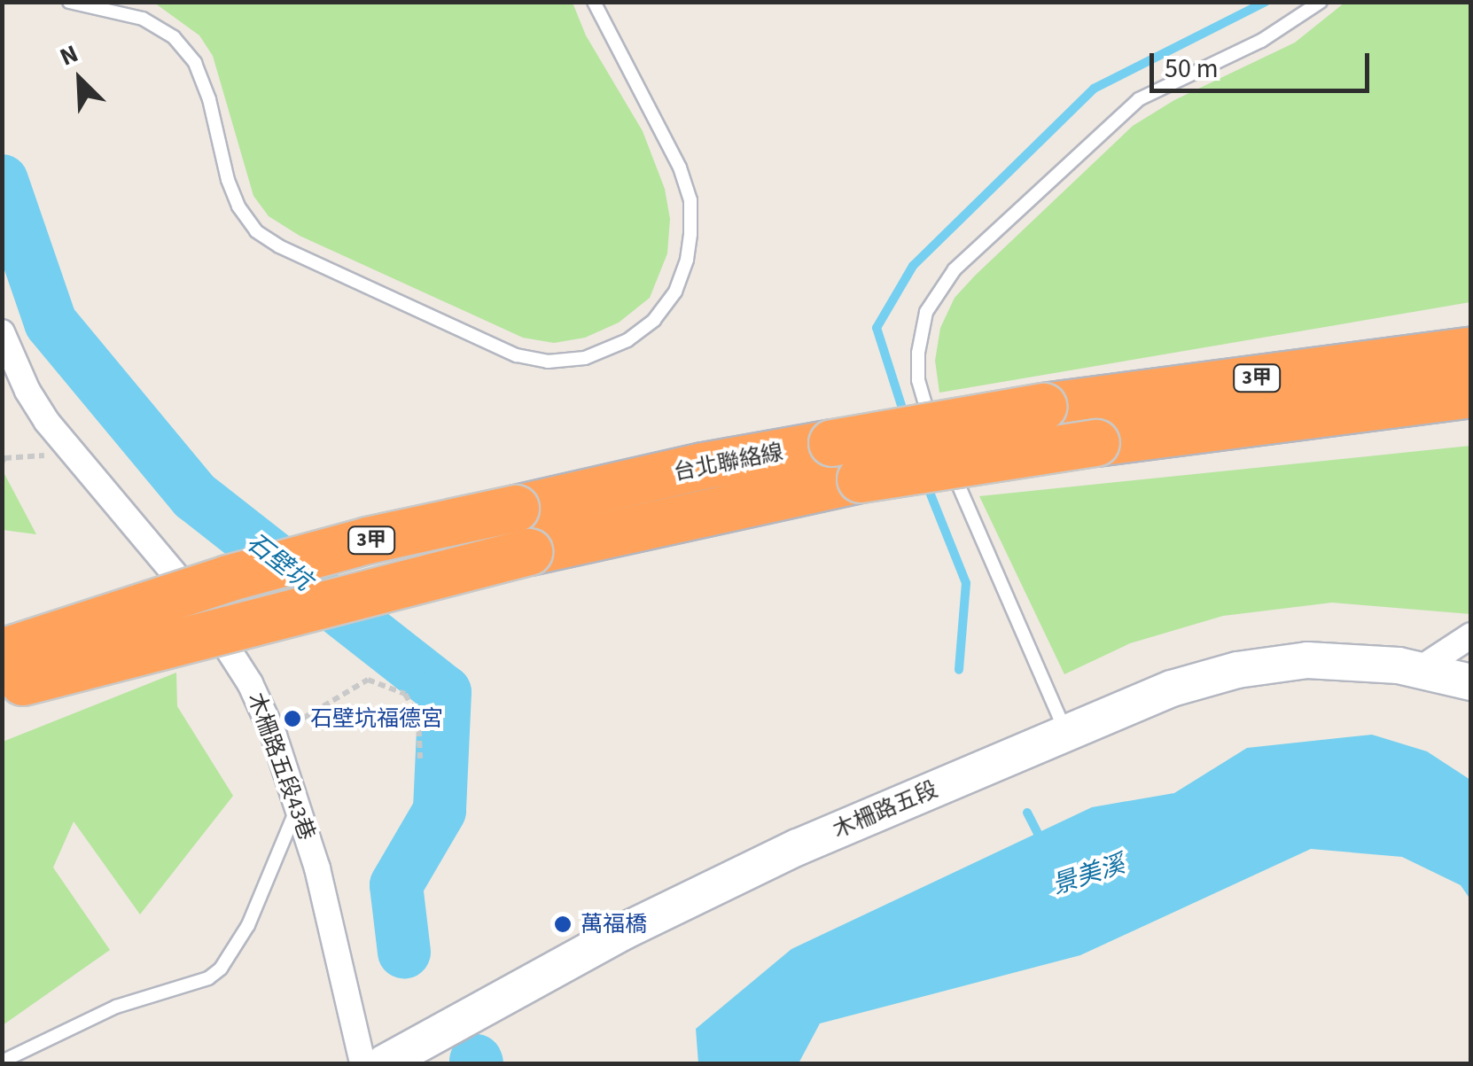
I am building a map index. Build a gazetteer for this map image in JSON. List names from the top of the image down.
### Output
{
  "streets": {
    "highway": ["3甲", "台北聯絡線"],
    "main road": ["木柵路五段"],
    "street": ["木柵路五段43巷"]
  },
  "water": ["石壁坑", "景美溪"],
  "places": ["石壁坑福德宮", "萬福橋"],
  "scale_bar": "50 m",
  "north": "top left"
}
